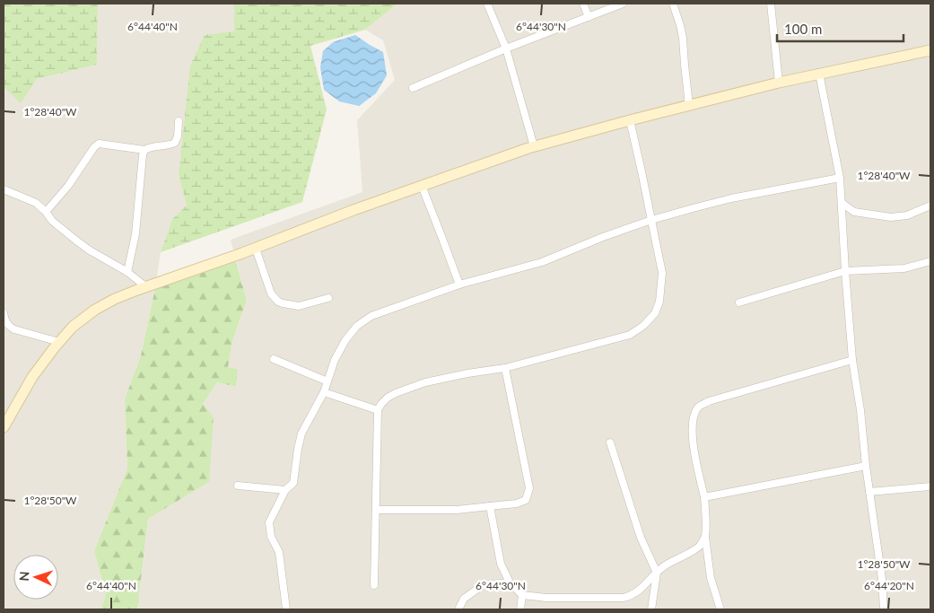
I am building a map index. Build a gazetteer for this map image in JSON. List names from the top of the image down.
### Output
{
  "scale_bar": "100 m",
  "north": "left",
  "coordinates": [
    "6°44'40\"N",
    "6°44'30\"N",
    "1°28'40\"W",
    "1°28'50\"W",
    "6°44'20\"N"
  ]
}
